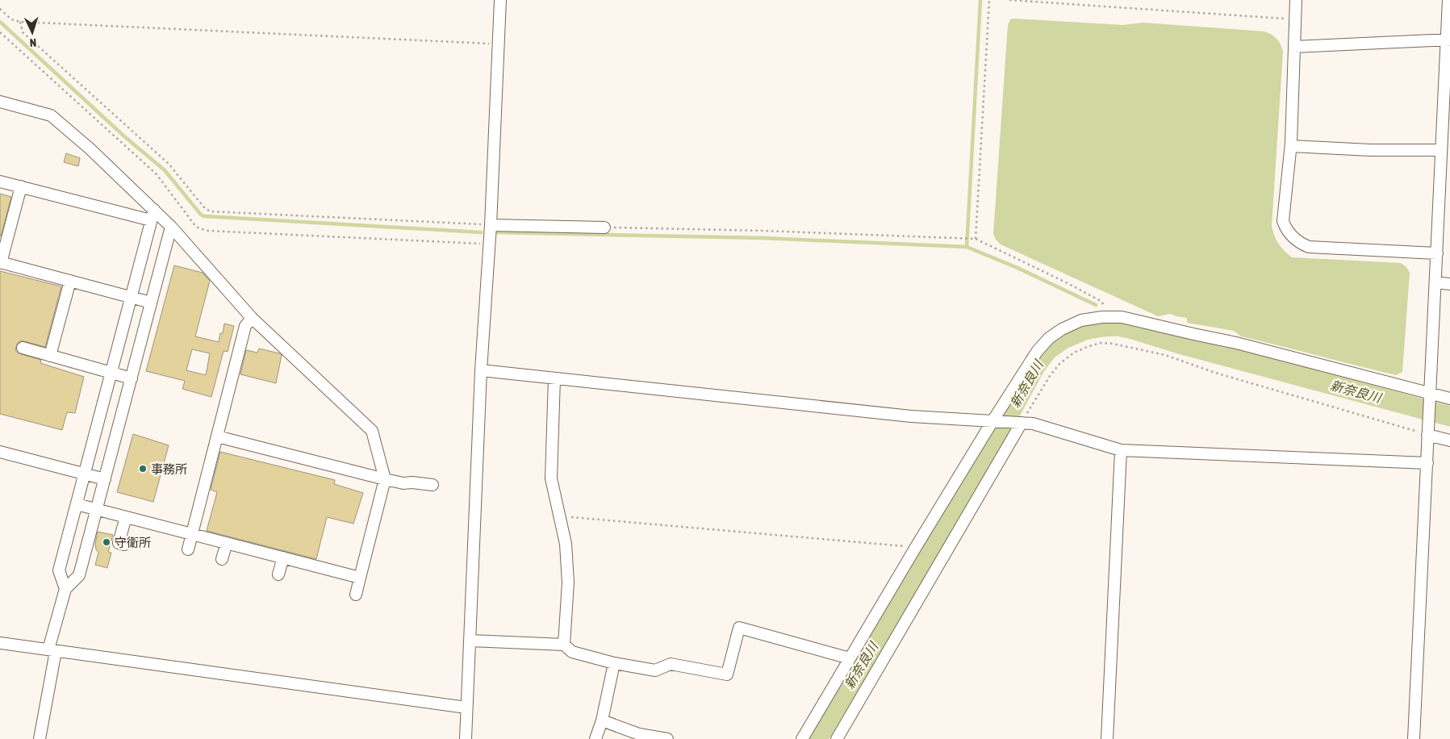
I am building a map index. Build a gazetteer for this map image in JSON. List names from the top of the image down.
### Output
{
  "water": ["新奈良川"],
  "places": ["事務所", "守衛所"],
  "north": "bottom"
}
